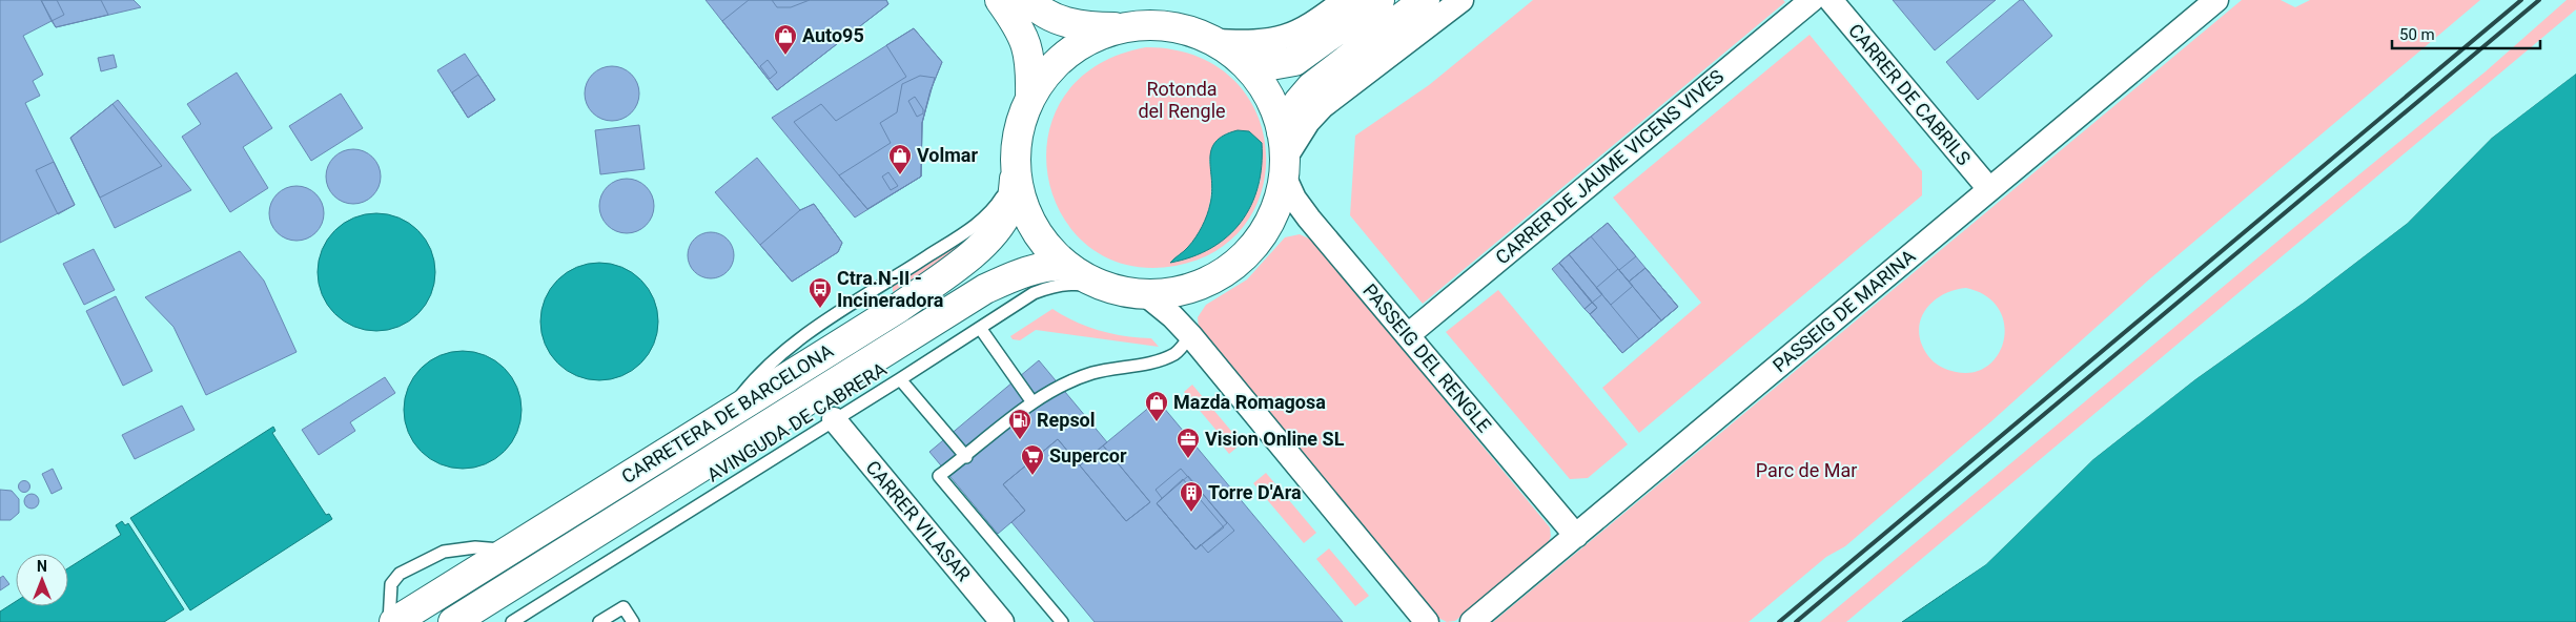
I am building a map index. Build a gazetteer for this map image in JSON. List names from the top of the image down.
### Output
{
  "streets": {
    "main road": ["CARRETERA DE BARCELONA"],
    "street": [
      "CARRER DE CABRILS",
      "CARRER DE JAUME VICENS VIVES",
      "PASSEIG DE MARINA",
      "PASSEIG DEL RENGLE",
      "CARRER VILASAR"
    ],
    "lane": ["AVINGUDA DE CABRERA"]
  },
  "crossings": [
    ["CARRER DE CABRILS", "PASSEIG DE MARINA"],
    ["CARRER DE JAUME VICENS VIVES", "PASSEIG DEL RENGLE"],
    ["PASSEIG DE MARINA", "PASSEIG DEL RENGLE"],
    ["AVINGUDA DE CABRERA", "CARRER VILASAR"]
  ],
  "parks": ["Rotonda del Rengle", "Parc de Mar"],
  "places": {
    "shop": ["Auto95", "Volmar", "Mazda Romagosa"],
    "bus stop": ["Ctra.N-II - Incineradora"],
    "fuel station": ["Repsol"],
    "office": ["Vision Online SL"],
    "supermarket": ["Supercor"],
    "building": ["Torre D'Ara"]
  },
  "scale_bar": "50 m",
  "north": "top"
}
